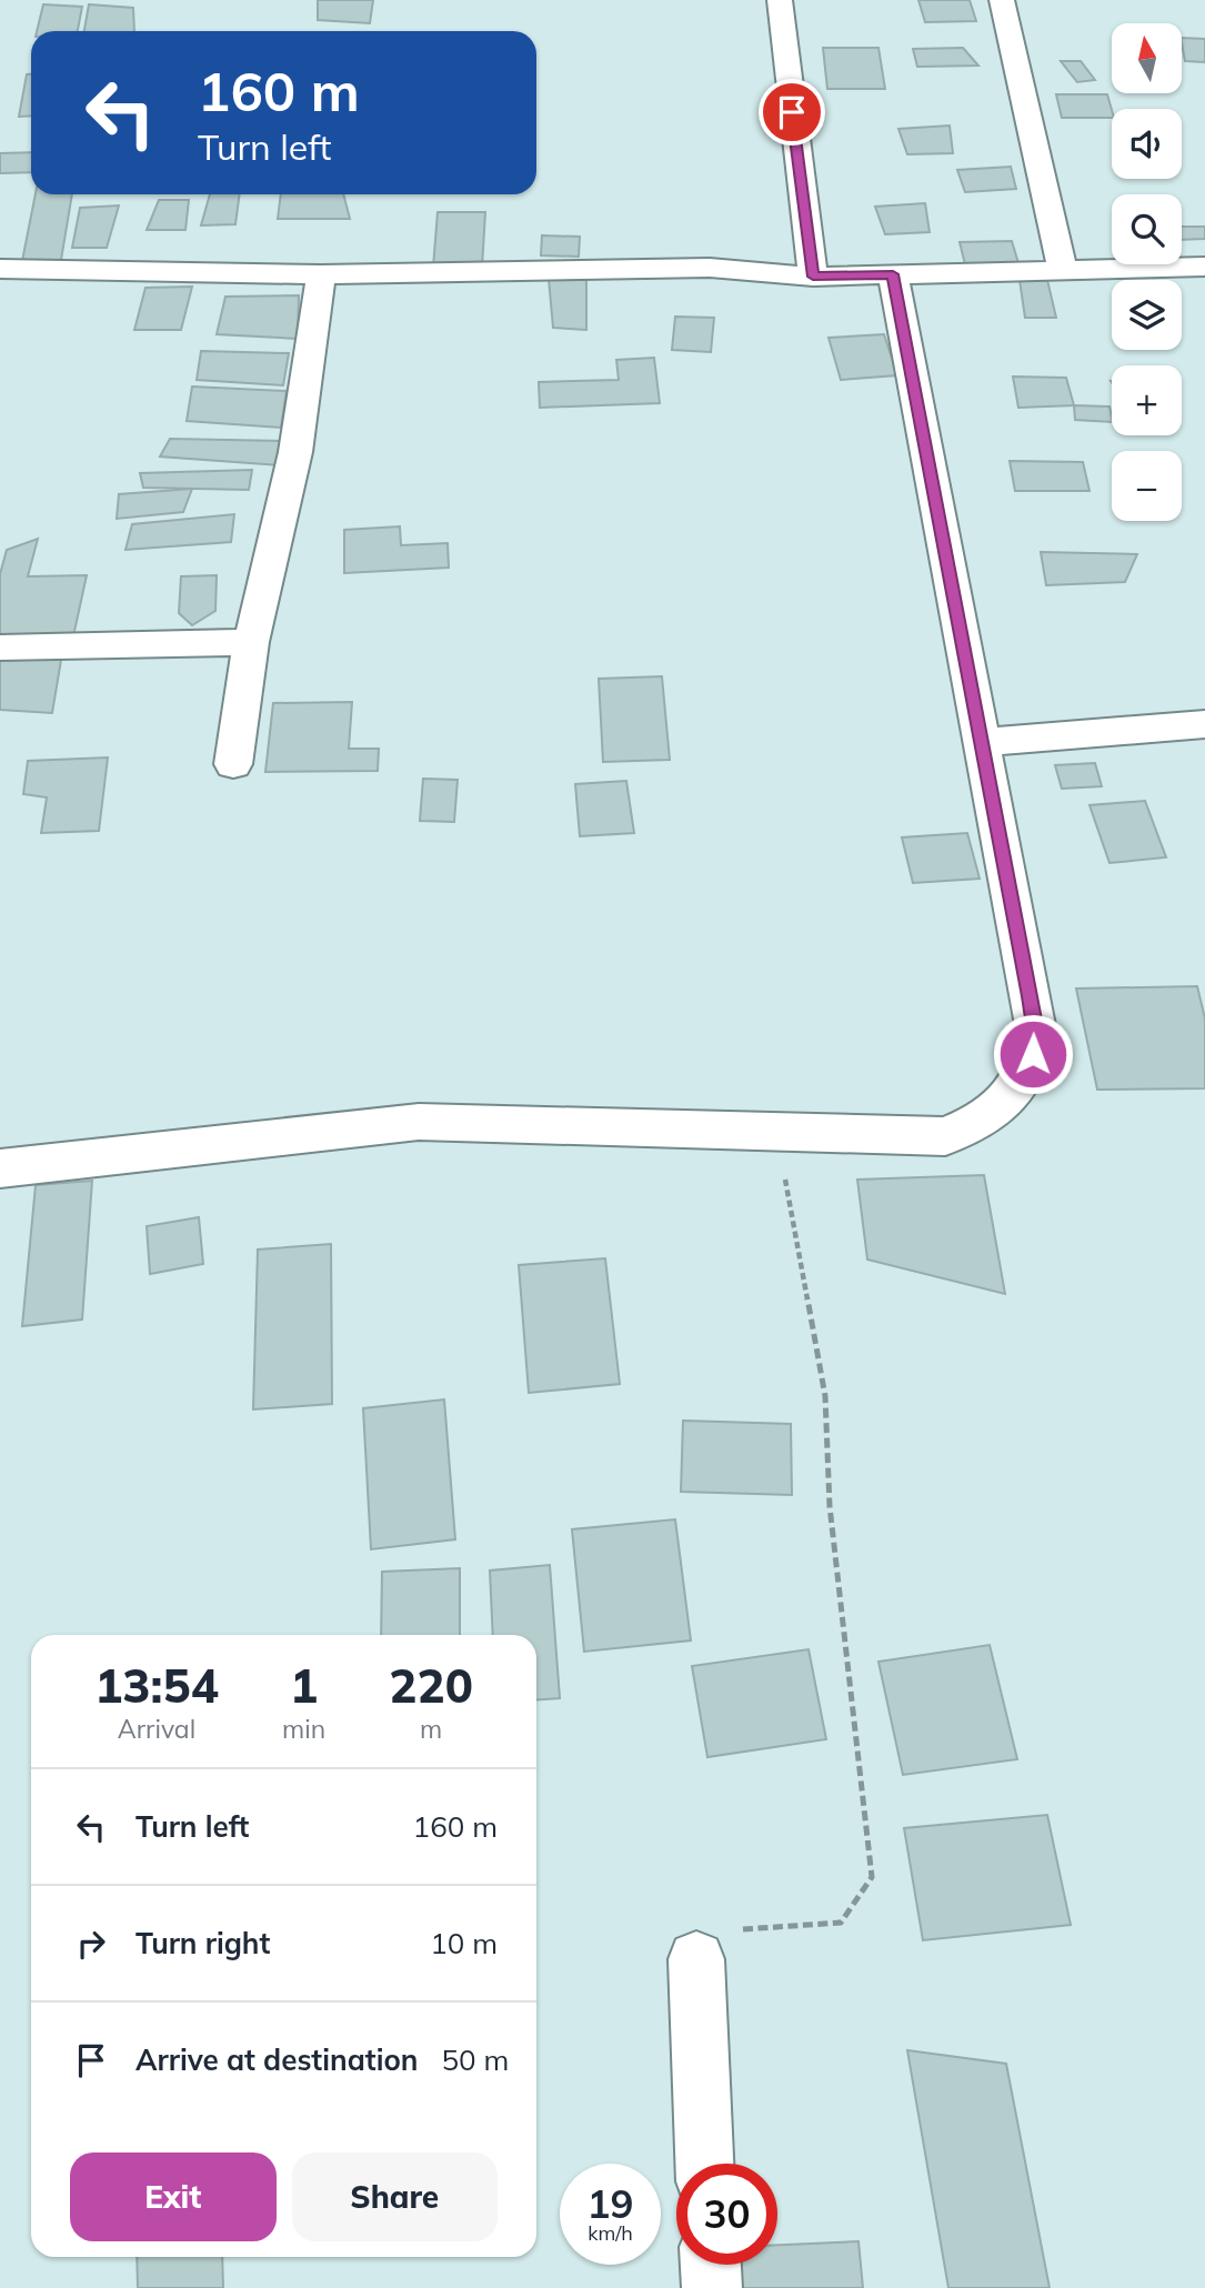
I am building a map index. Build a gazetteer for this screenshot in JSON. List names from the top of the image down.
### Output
{
  "north": "top",
  "page": {
    "map_buttons": ["+", "−"],
    "turn": ["160 m", "Turn left"],
    "eta": [
      "13:54",
      "Arrival",
      "1",
      "min",
      "220",
      "m"
    ],
    "list": [
      {
        "name": "Turn left",
        "value": "160 m"
      },
      {
        "name": "Turn right",
        "value": "10 m"
      },
      {
        "name": "Arrive at destination",
        "value": "50 m"
      }
    ],
    "buttons": ["Exit", "Share"],
    "speed": "19 km/h",
    "limit": "30"
  }
}
